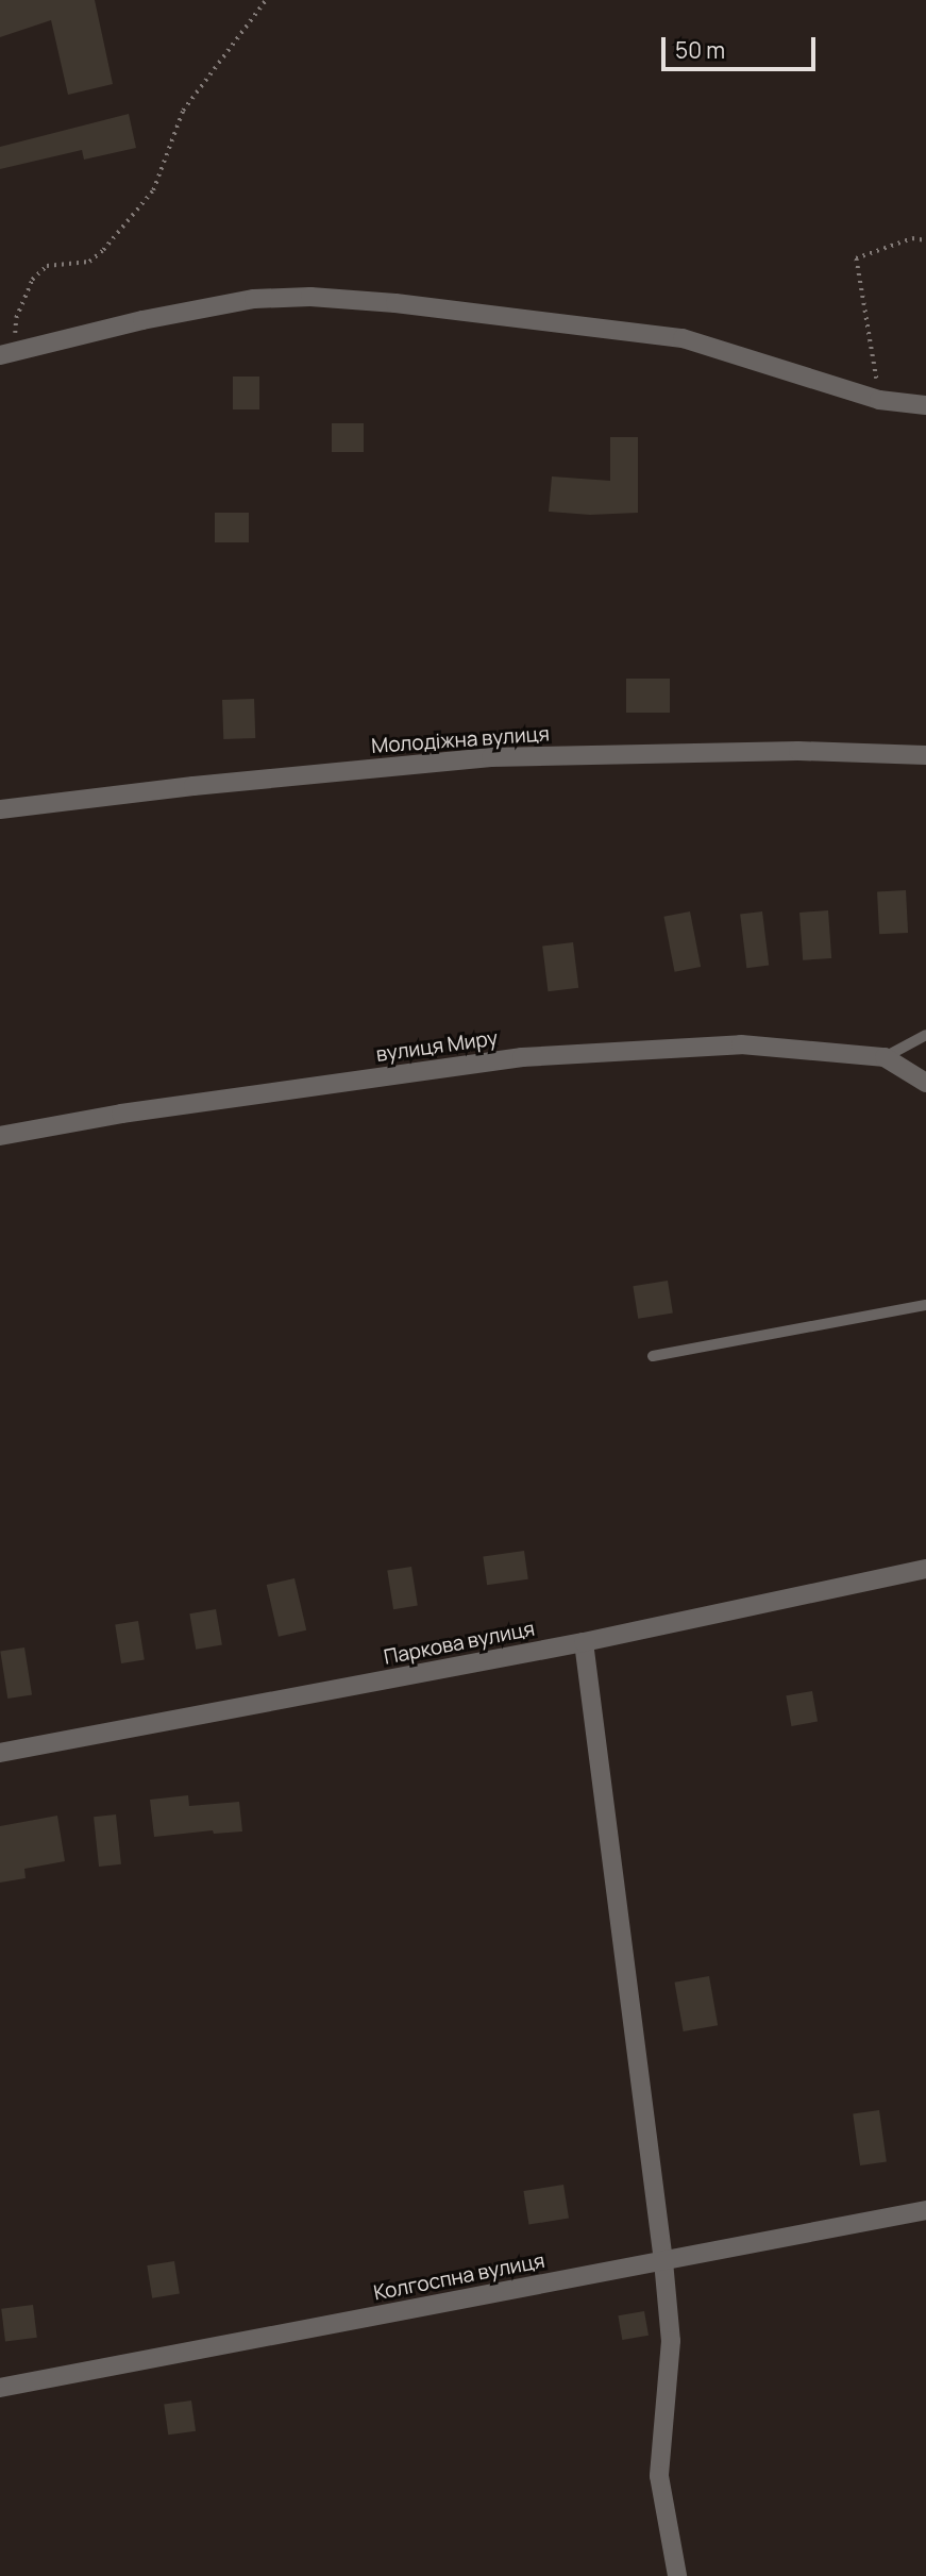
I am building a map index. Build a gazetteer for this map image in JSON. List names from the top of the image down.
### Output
{
  "streets": {
    "street": [
      "Молодіжна вулиця",
      "вулиця Миру",
      "Паркова вулиця",
      "Колгоспна вулиця"
    ]
  },
  "scale_bar": "50 m"
}
